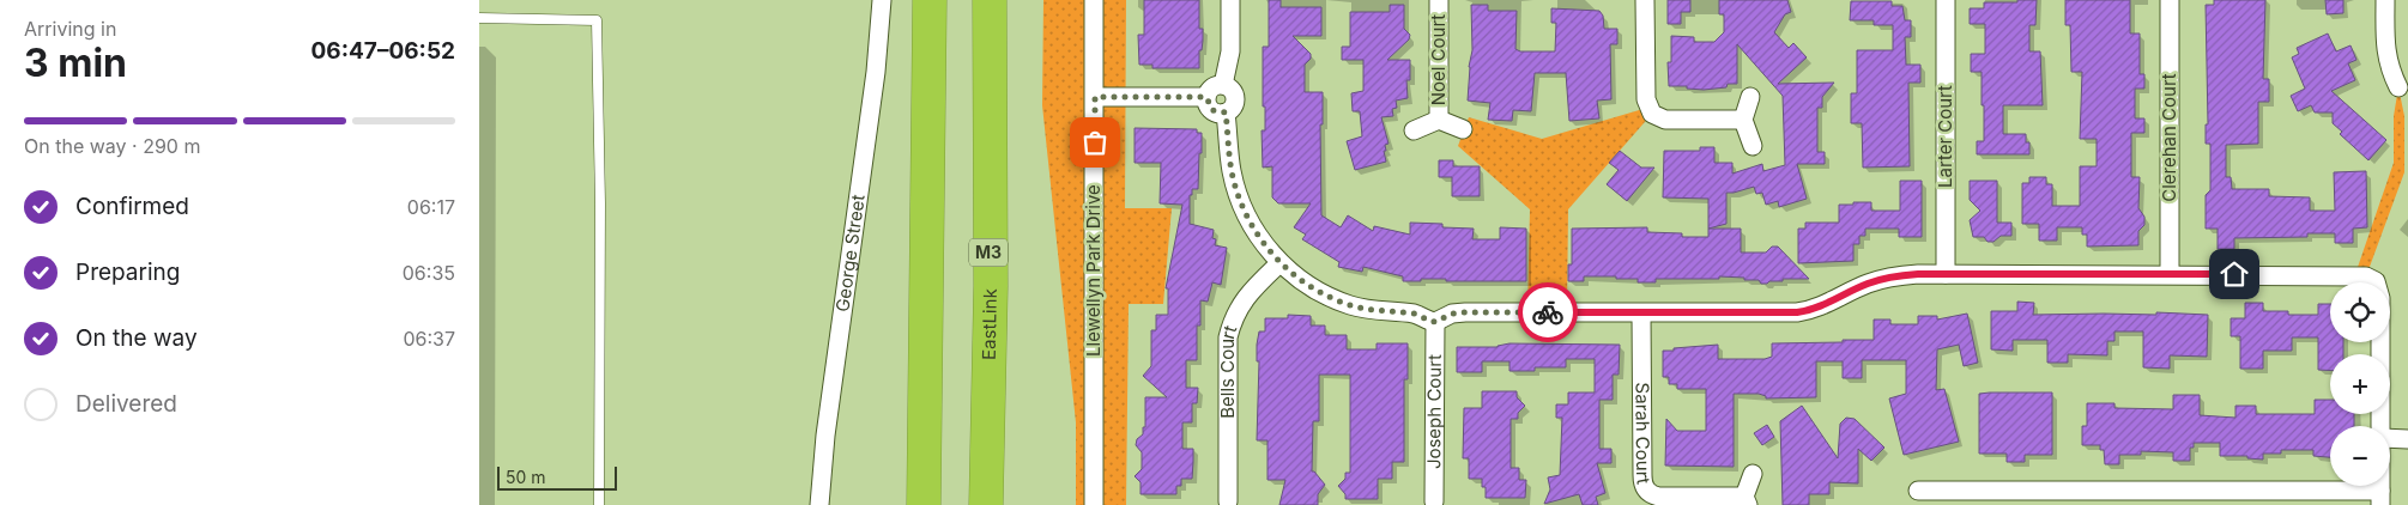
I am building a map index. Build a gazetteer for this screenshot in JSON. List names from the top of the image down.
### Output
{
  "streets": {
    "highway": ["M3", "EastLink"],
    "street": [
      "Noel Court",
      "Larter Court",
      "Clerehan Court",
      "George Street",
      "Llewellyn Park Drive",
      "Bells Court",
      "Joseph Court",
      "Sarah Court"
    ]
  },
  "scale_bar": "50 m",
  "page": {
    "heading": ["3 min", "Arriving in", "06:47–06:52"],
    "bar": "On the way · 290 m",
    "list": [
      ["Confirmed", "06:17"],
      ["Preparing", "06:35"],
      ["On the way", "06:37"],
      "Delivered"
    ],
    "map_buttons": ["+", "−"],
    "scale": "50 m"
  }
}
